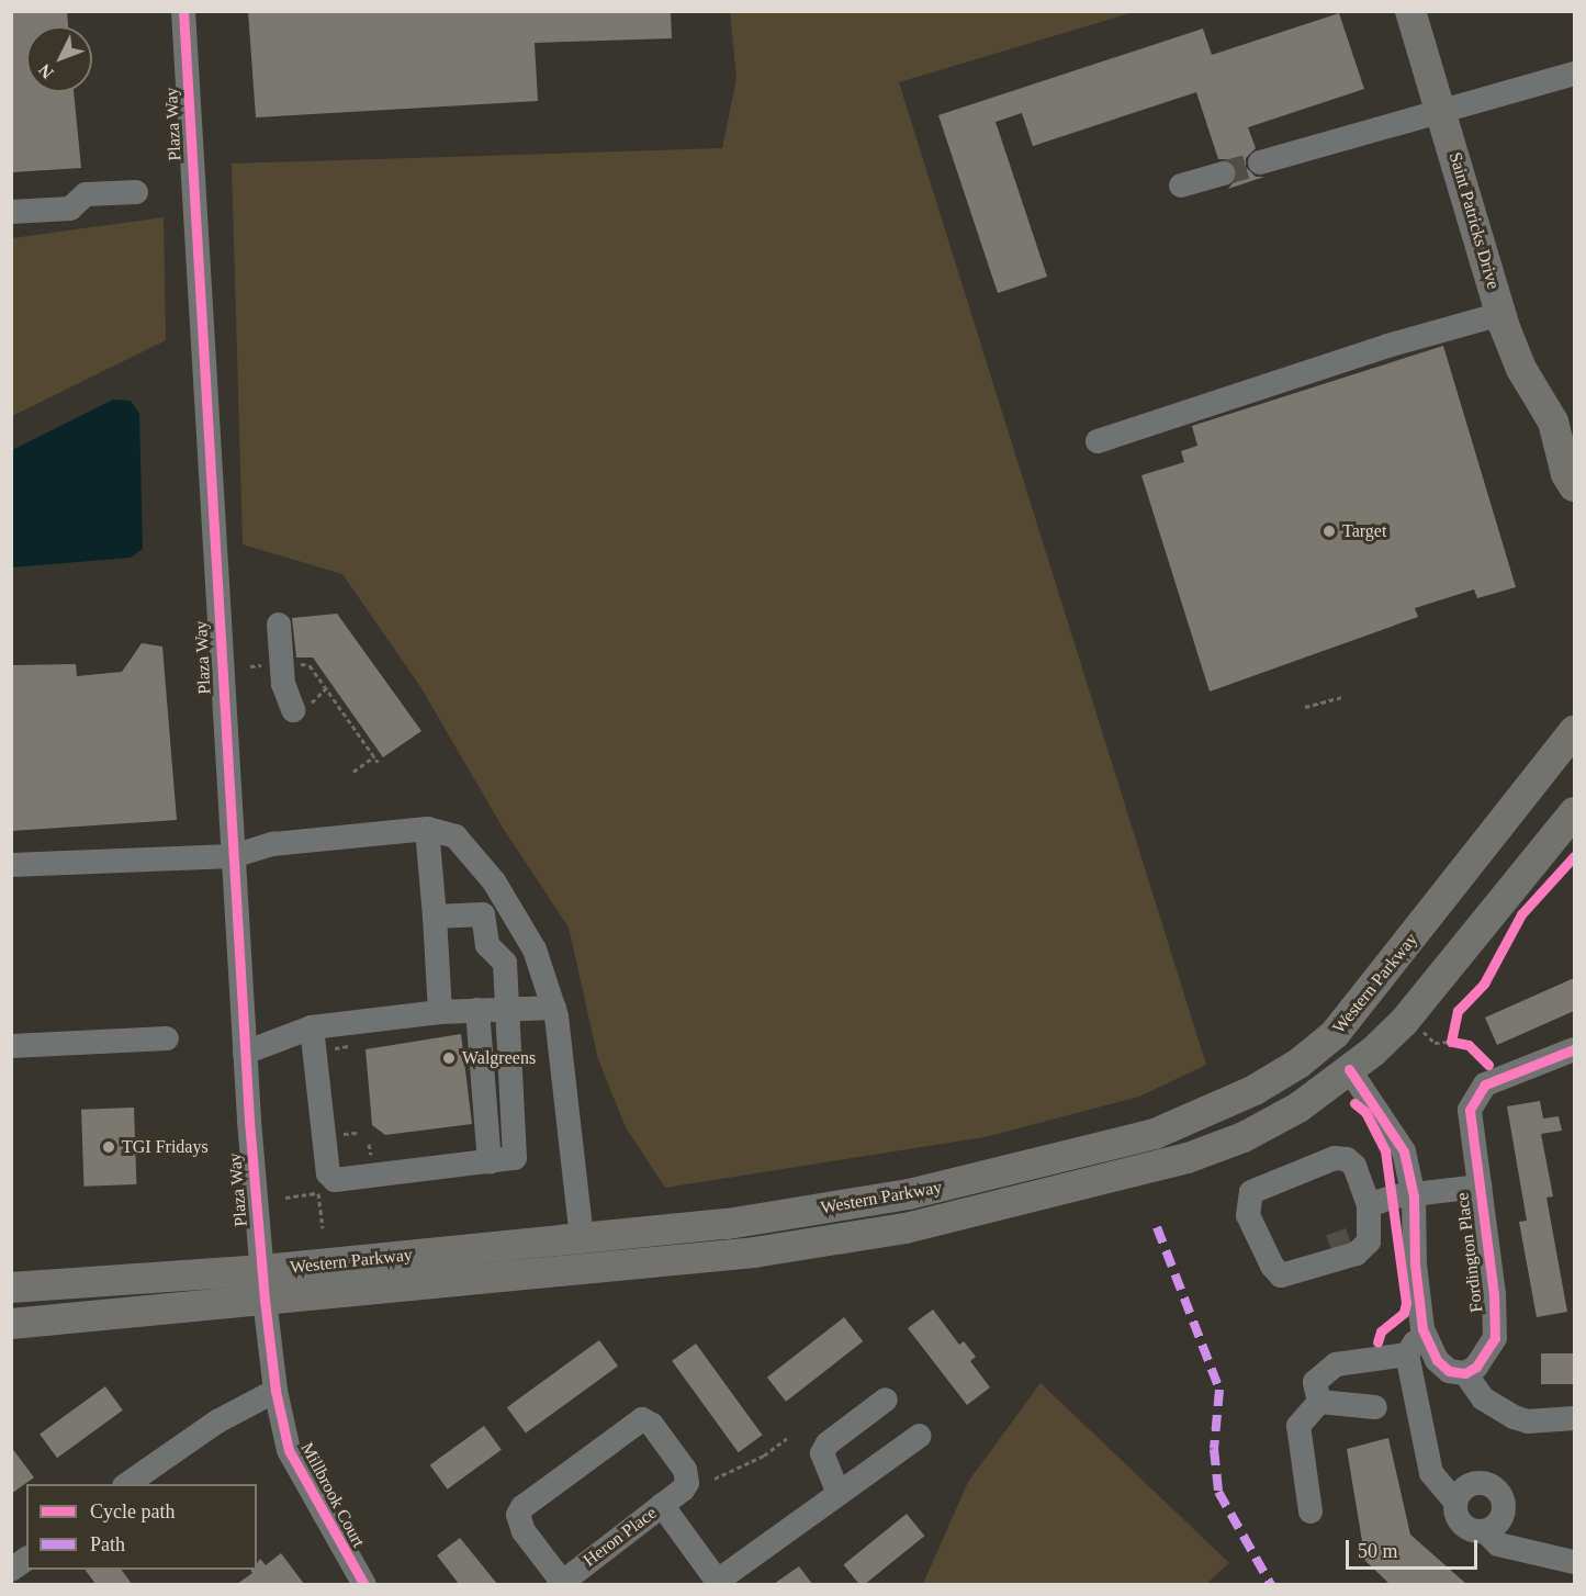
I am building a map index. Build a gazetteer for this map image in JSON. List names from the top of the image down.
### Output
{
  "streets": {
    "main road": ["Saint Patricks Drive", "Western Parkway"],
    "street": [
      "Plaza Way",
      "Fordington Place",
      "Millbrook Court",
      "Heron Place"
    ]
  },
  "crossings": [
    ["Plaza Way", "Western Parkway"],
    ["Plaza Way", "Millbrook Court"],
    ["Western Parkway", "Millbrook Court"]
  ],
  "places": ["Target", "Walgreens", "TGI Fridays"],
  "legend": ["Cycle path", "Path"],
  "scale_bar": "50 m",
  "north": "bottom left"
}
